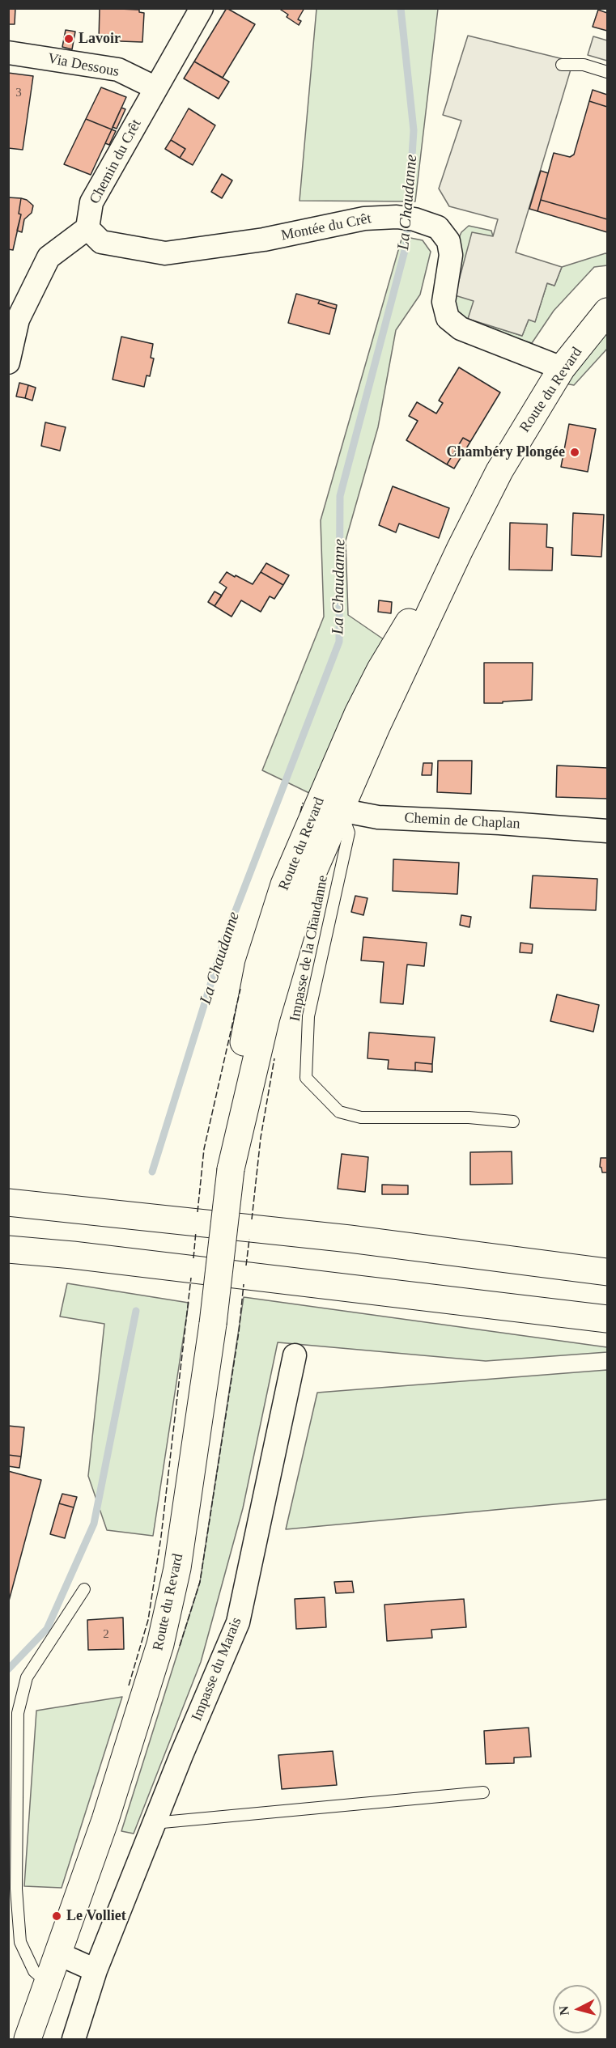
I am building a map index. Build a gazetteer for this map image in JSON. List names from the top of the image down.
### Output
{
  "streets": {
    "main road": ["Route du Revard"],
    "street": [
      "Via Dessous",
      "Chemin du Crêt",
      "Montée du Crêt",
      "Chemin de Chaplan",
      "Impasse du Marais"
    ],
    "lane": ["Impasse de la Chaudanne"]
  },
  "crossings": [
    ["Via Dessous", "Chemin du Crêt"],
    ["Chemin du Crêt", "Montée du Crêt"],
    ["Montée du Crêt", "Route du Revard"],
    ["Route du Revard", "Chemin de Chaplan"],
    ["Route du Revard", "Impasse de la Chaudanne"],
    ["Chemin de Chaplan", "Impasse de la Chaudanne"]
  ],
  "water": ["La Chaudanne"],
  "places": ["Lavoir", "Chambéry Plongée", "Le Volliet"],
  "house_numbers": ["3", "2"],
  "north": "left"
}
